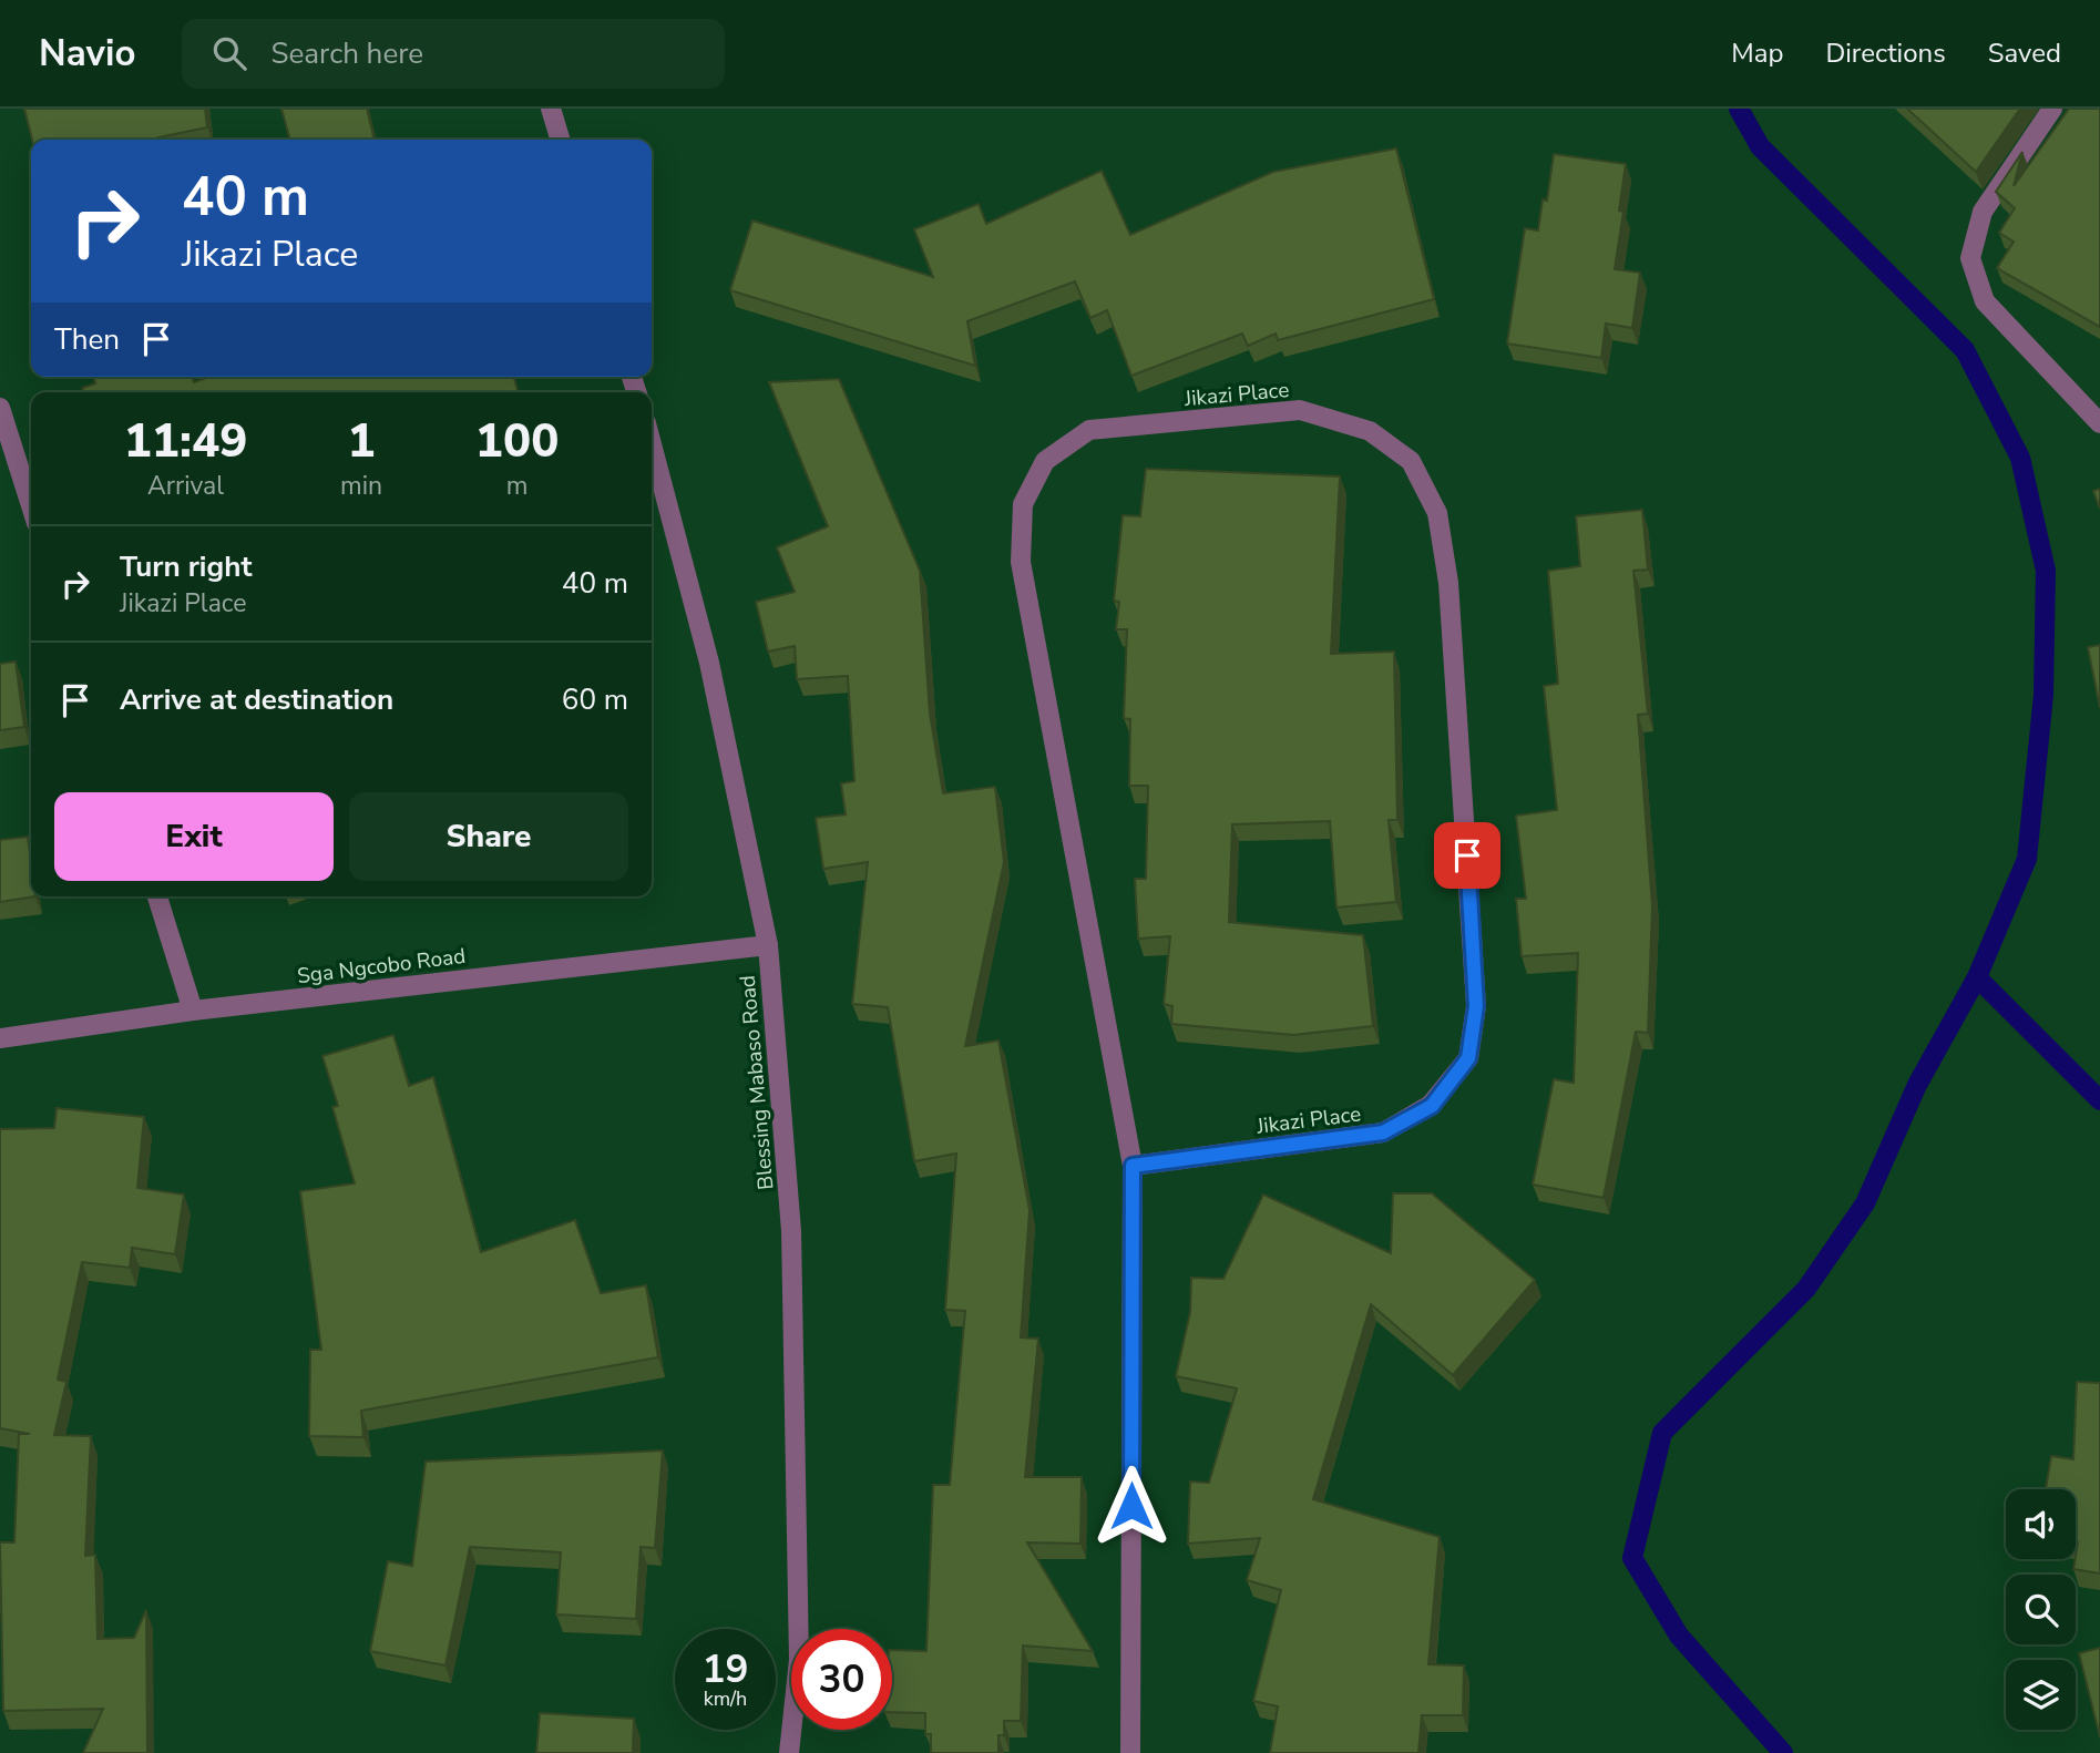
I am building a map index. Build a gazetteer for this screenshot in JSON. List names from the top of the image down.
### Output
{
  "streets": {
    "street": ["Jikazi Place", "Sga Ngcobo Road", "Blessing Mabaso Road"]
  },
  "crossings": [
    ["Sga Ngcobo Road", "Blessing Mabaso Road"]
  ],
  "page": {
    "header": "Navio",
    "search": "Search here",
    "nav": ["Map", "Directions", "Saved"],
    "turn": ["40 m", "Jikazi Place"],
    "then": "Then",
    "eta": [
      "11:49",
      "Arrival",
      "1",
      "min",
      "100",
      "m"
    ],
    "list": [
      {
        "name": "Turn right",
        "note": "Jikazi Place",
        "value": "40 m"
      },
      {
        "name": "Arrive at destination",
        "value": "60 m"
      }
    ],
    "buttons": ["Exit", "Share"],
    "speed": "19 km/h",
    "limit": "30"
  }
}
